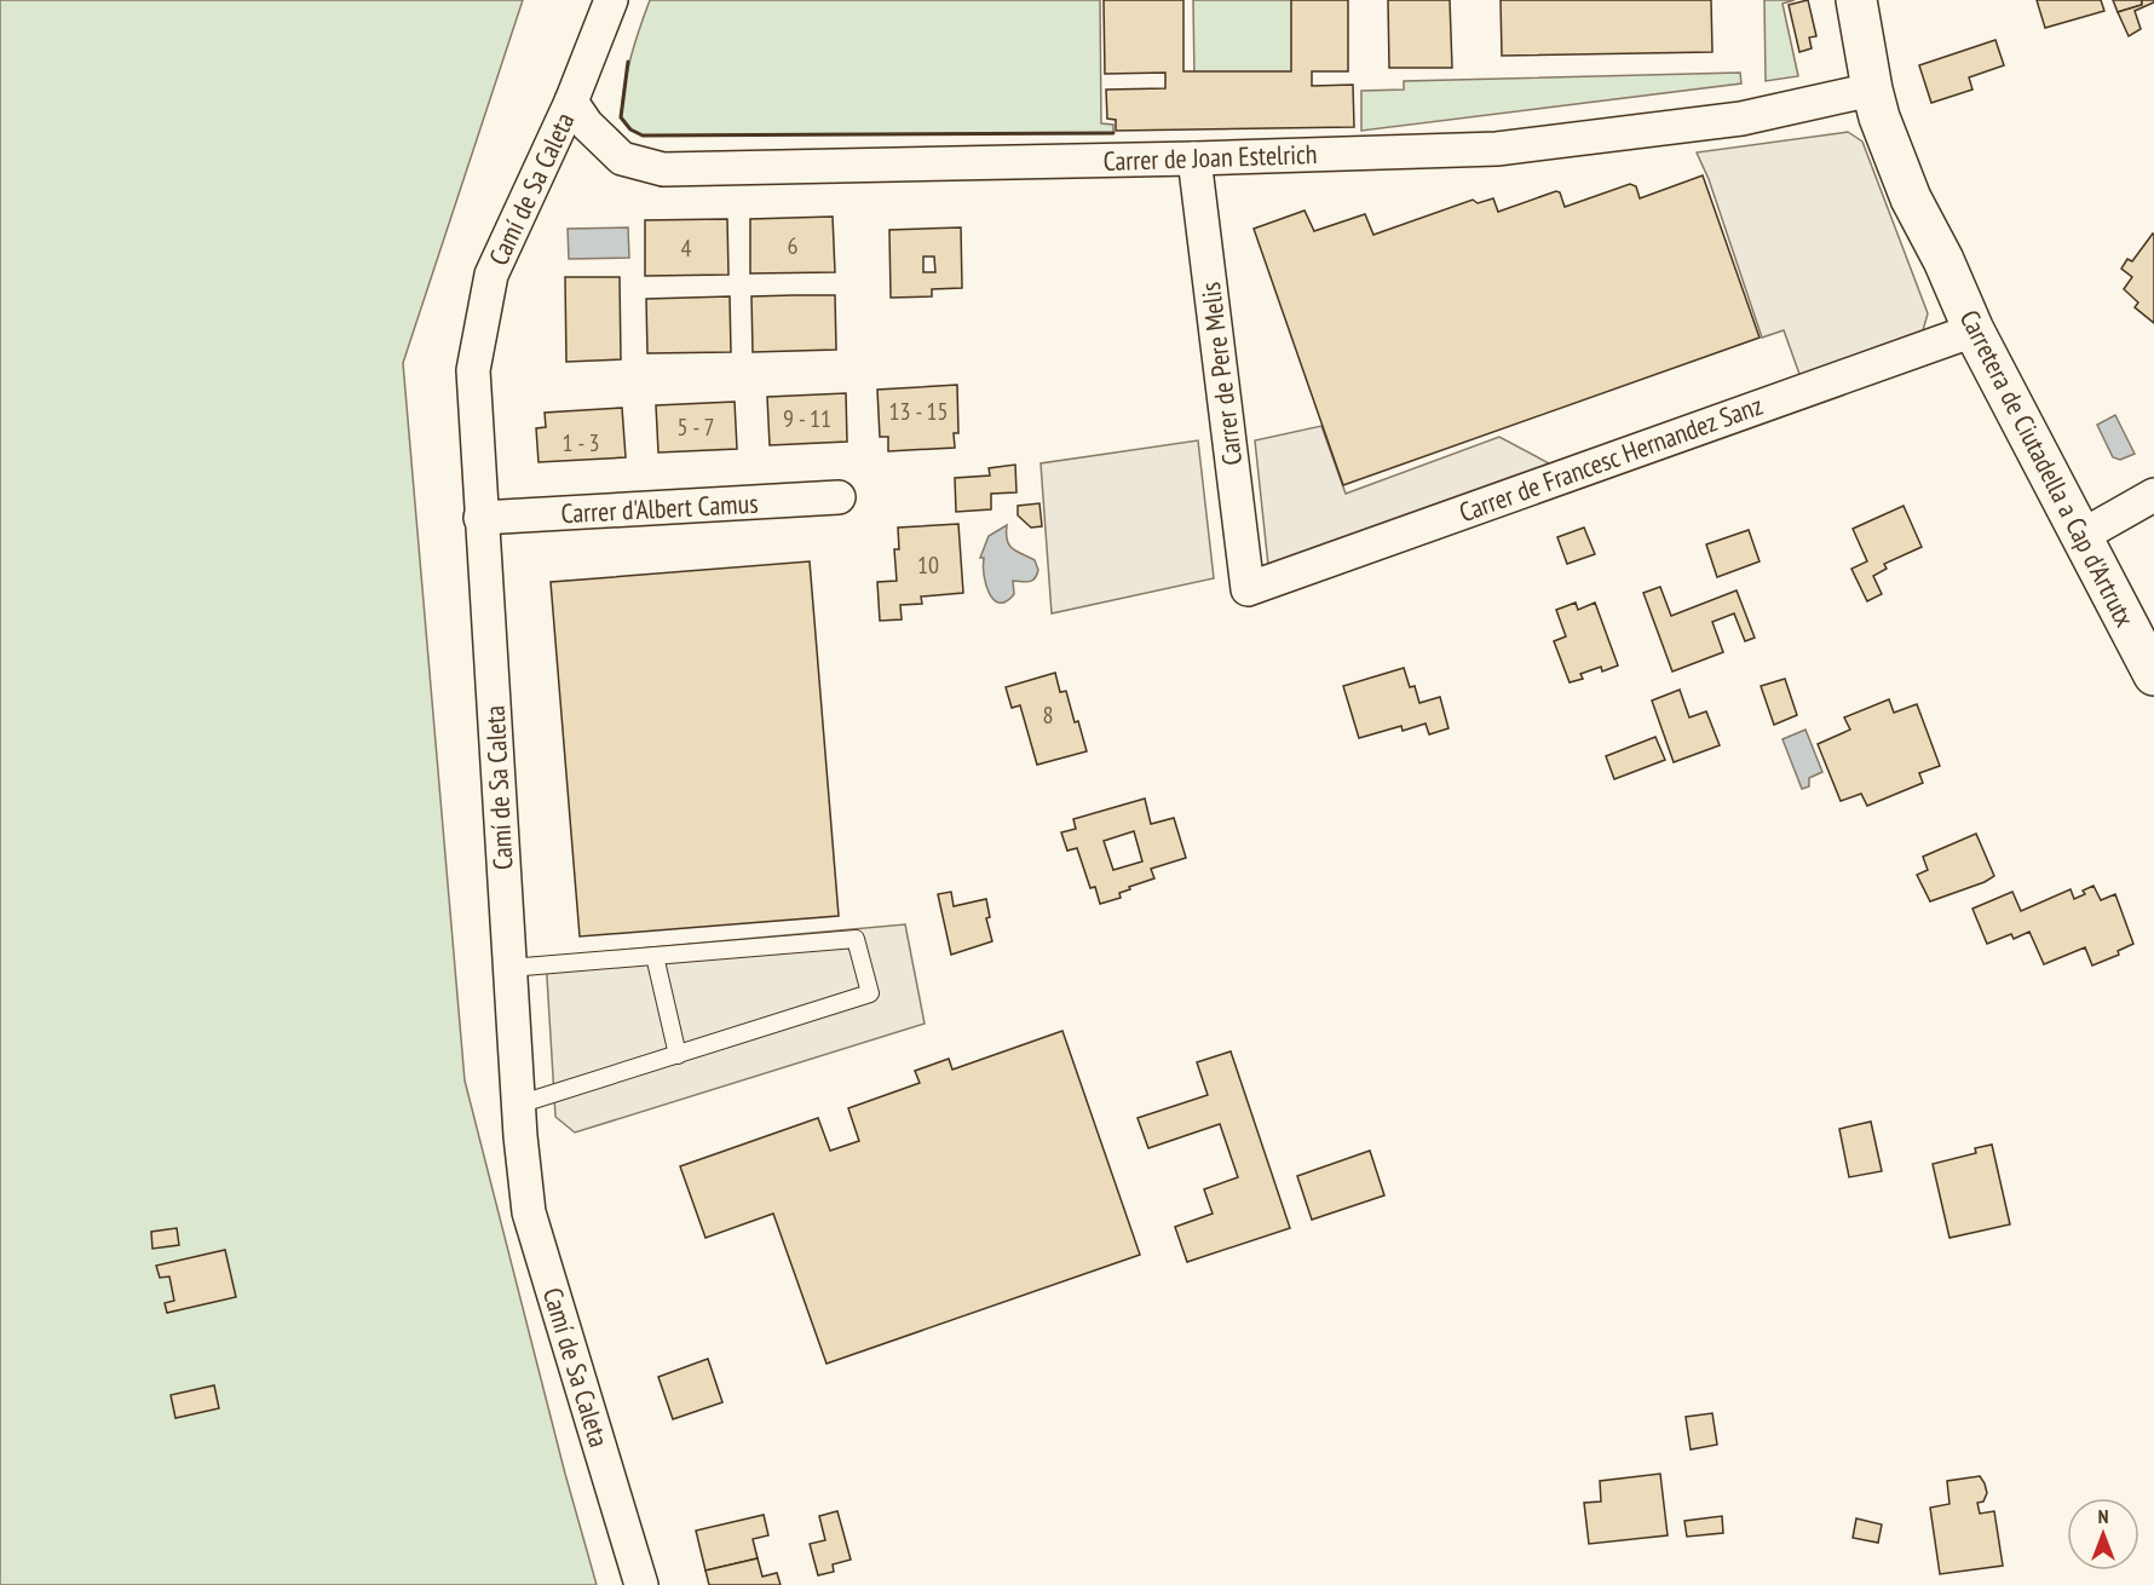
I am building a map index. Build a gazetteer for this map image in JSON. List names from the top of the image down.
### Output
{
  "streets": {
    "street": [
      "Carrer de Joan Estelrich",
      "Camí de Sa Caleta",
      "Carrer de Pere Melis",
      "Carrer de Francesc Hernandez Sanz",
      "Carretera de Ciutadella a Cap d'Artrutx",
      "Carrer d'Albert Camus"
    ]
  },
  "crossings": [
    ["Carrer de Joan Estelrich", "Camí de Sa Caleta"],
    ["Carrer de Joan Estelrich", "Carrer de Pere Melis"],
    ["Carrer de Joan Estelrich", "Carretera de Ciutadella a Cap d'Artrutx"],
    ["Camí de Sa Caleta", "Carrer d'Albert Camus"],
    ["Carrer de Pere Melis", "Carrer de Francesc Hernandez Sanz"],
    ["Carrer de Francesc Hernandez Sanz", "Carretera de Ciutadella a Cap d'Artrutx"]
  ],
  "house_numbers": [
    "6",
    "4",
    "13 - 15",
    "9 - 11",
    "5 - 7",
    "1 - 3",
    "10",
    "8"
  ],
  "north": "top"
}
